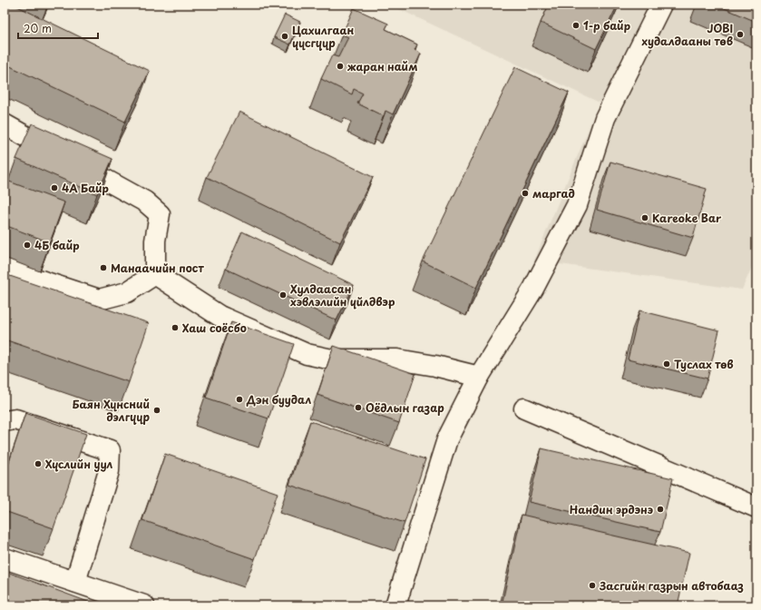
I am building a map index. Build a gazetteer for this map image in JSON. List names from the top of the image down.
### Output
{
  "places": [
    "1-р байр",
    "JOBI худалдааны төв",
    "Цахилгаан үүсгүүр",
    "жаран найм",
    "4А Байр",
    "маргад",
    "Kareoke Bar",
    "4Б байр",
    "Манаачийн пост",
    "Хулдаасан хэвлэлийн үйлдвэр",
    "Хаш соёсбо",
    "Туслах төв",
    "Дэн буудал",
    "Оёдлын газар",
    "Баян Хүнсний дэлгүүр",
    "Хүслийн уул",
    "Нандин эрдэнэ",
    "Засгийн газрын автобааз"
  ],
  "scale_bar": "20 m"
}
